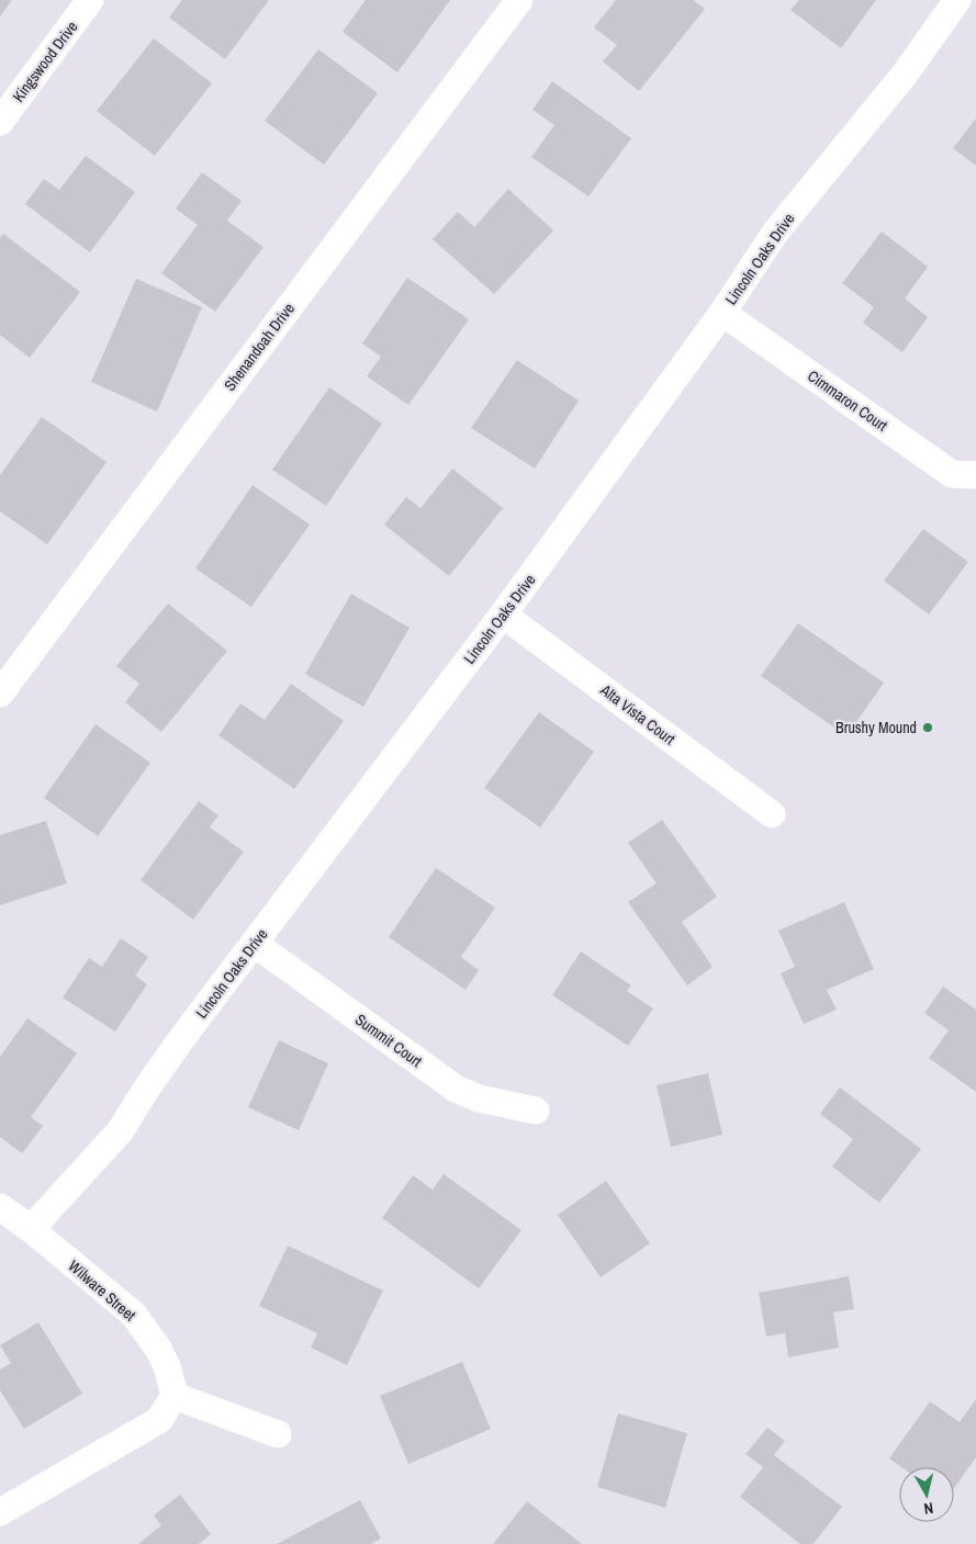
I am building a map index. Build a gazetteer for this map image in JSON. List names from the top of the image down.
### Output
{
  "streets": {
    "street": [
      "Kingswood Drive",
      "Lincoln Oaks Drive",
      "Shenandoah Drive",
      "Cimmaron Court",
      "Alta Vista Court",
      "Summit Court",
      "Wilware Street"
    ]
  },
  "crossings": [
    ["Lincoln Oaks Drive", "Cimmaron Court"],
    ["Lincoln Oaks Drive", "Alta Vista Court"],
    ["Lincoln Oaks Drive", "Summit Court"],
    ["Lincoln Oaks Drive", "Wilware Street"]
  ],
  "places": ["Brushy Mound"],
  "north": "bottom"
}
